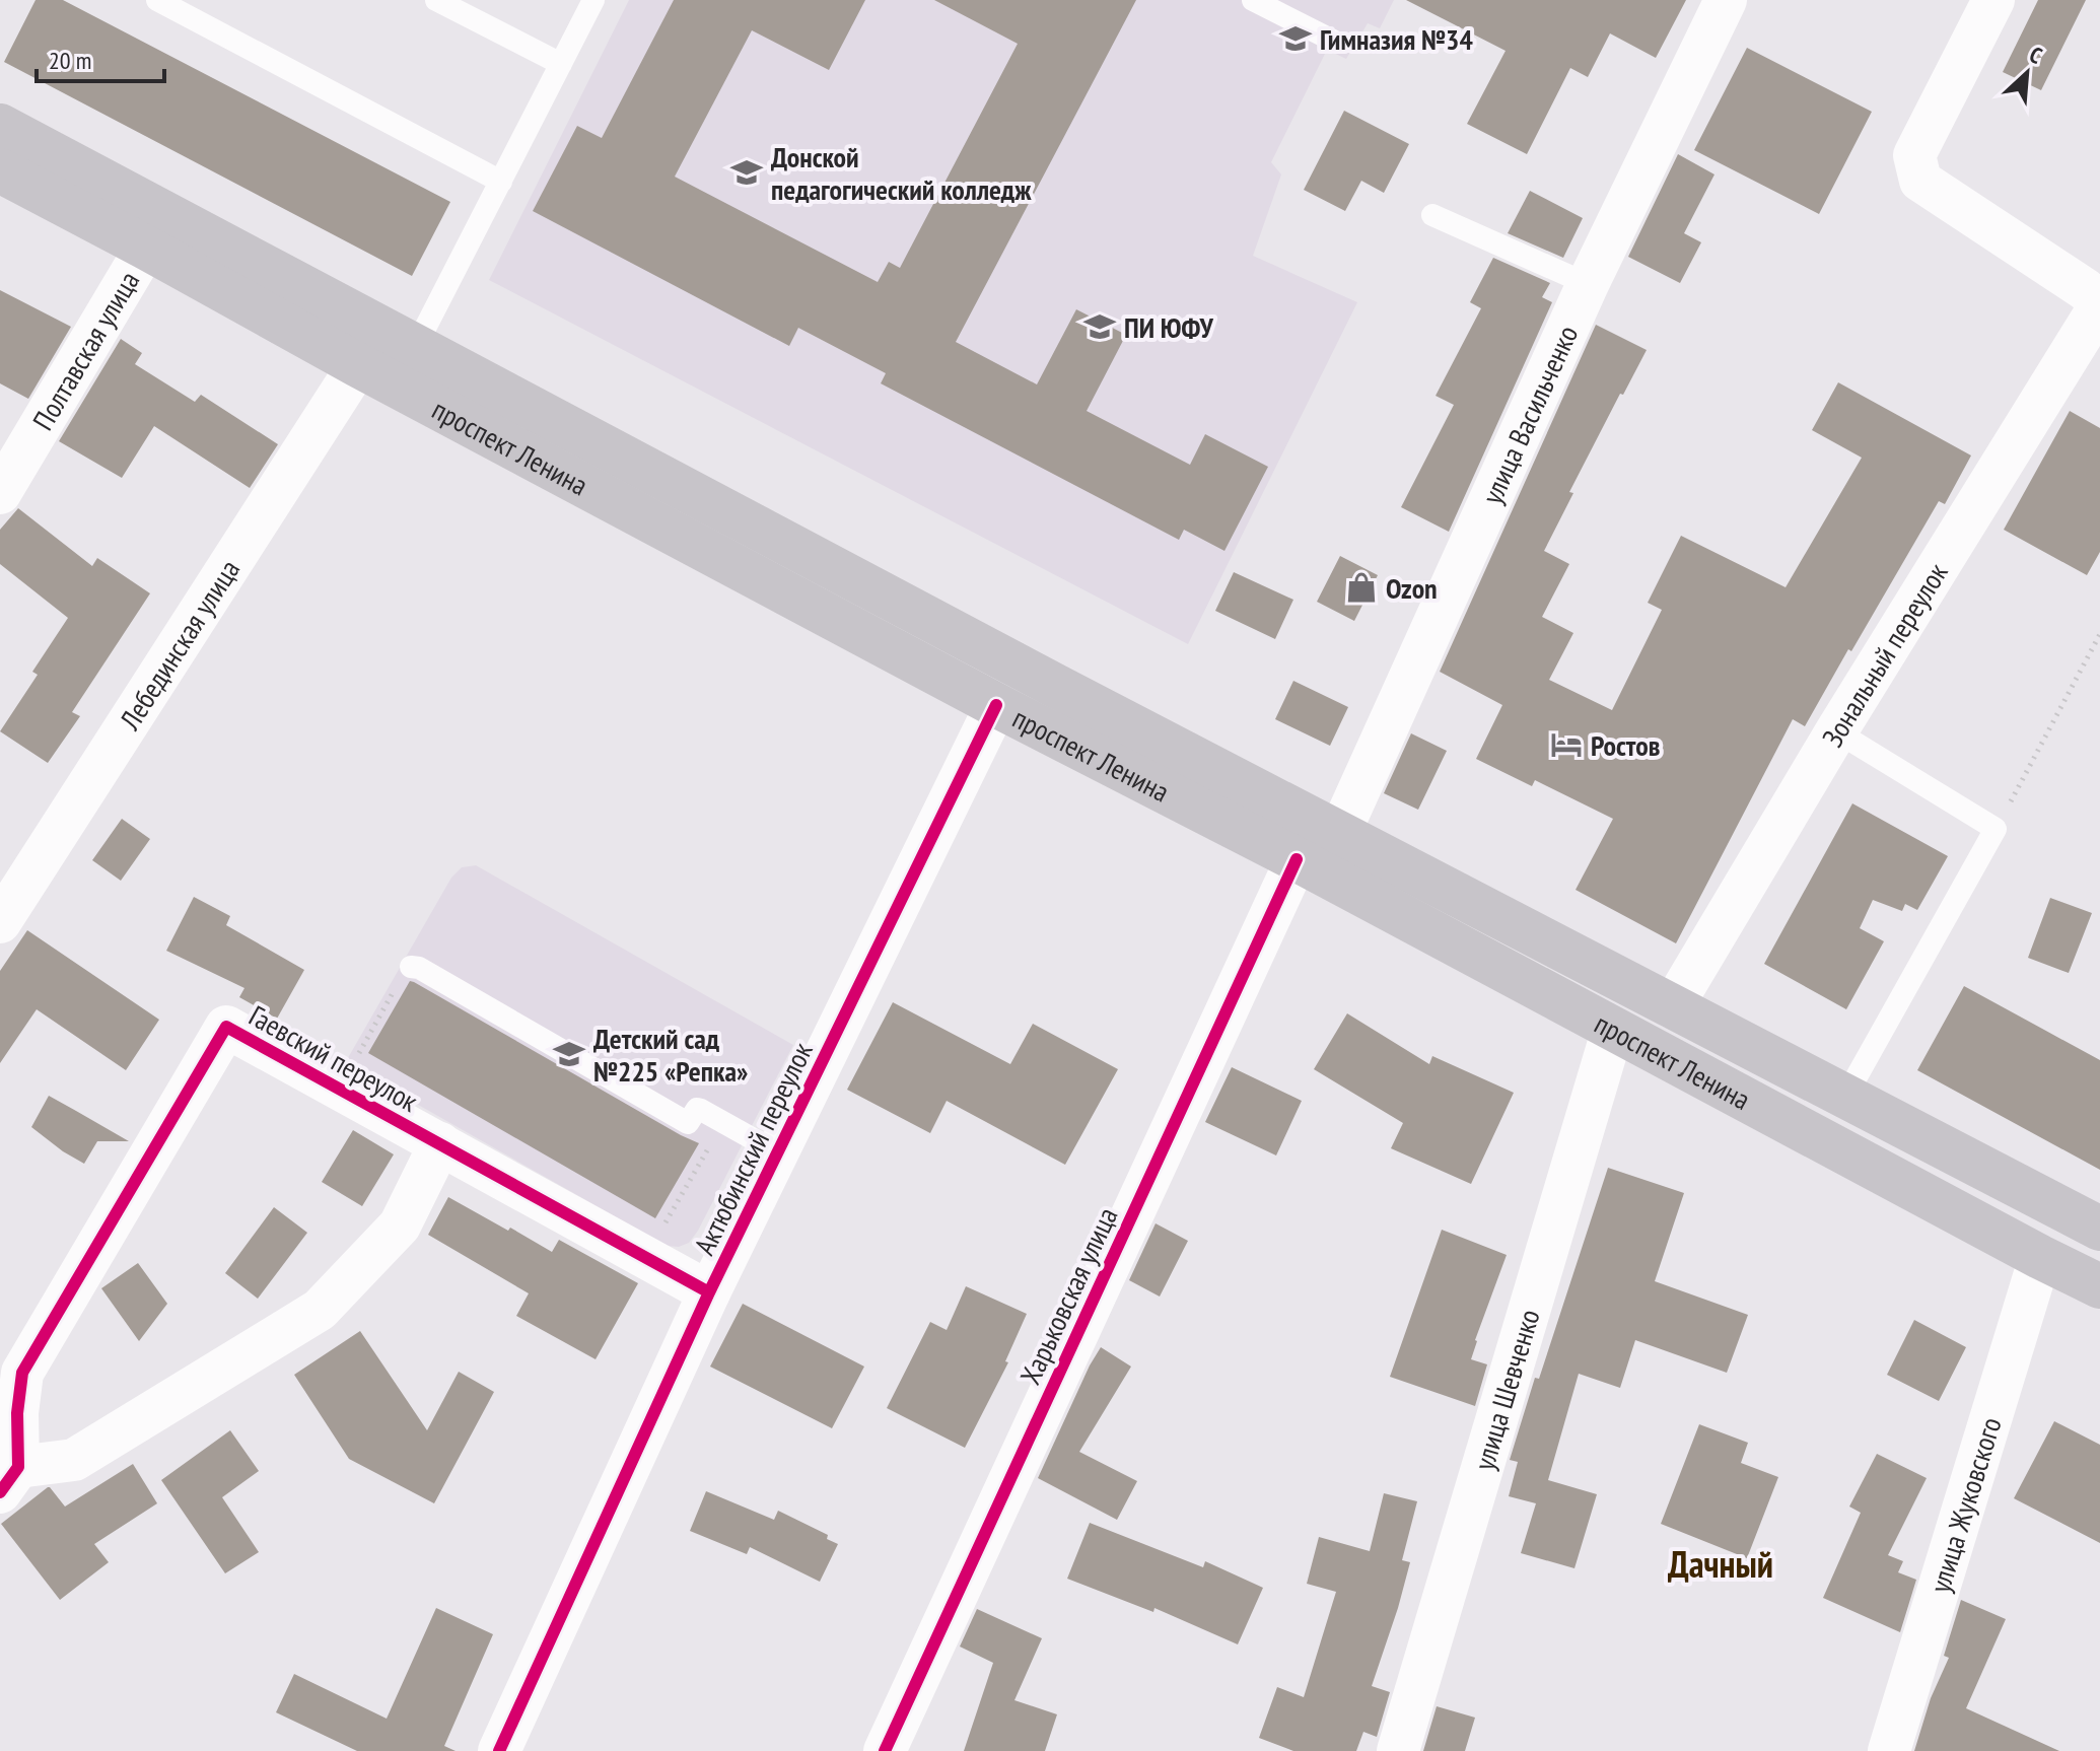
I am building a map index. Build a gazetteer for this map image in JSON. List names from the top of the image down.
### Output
{
  "streets": {
    "main road": ["проспект Ленина"],
    "street": [
      "Полтавская улица",
      "улица Васильченко",
      "Лебединская улица",
      "Зональный переулок",
      "Гаевский переулок",
      "Актюбинский переулок",
      "Харьковская улица",
      "улица Шевченко",
      "улица Жуковского"
    ]
  },
  "crossings": [
    ["Полтавская улица", "проспект Ленина"],
    ["улица Васильченко", "проспект Ленина"],
    ["проспект Ленина", "Лебединская улица"],
    ["проспект Ленина", "Зональный переулок"],
    ["проспект Ленина", "Актюбинский переулок"],
    ["проспект Ленина", "Харьковская улица"],
    ["проспект Ленина", "улица Шевченко"],
    ["проспект Ленина", "улица Жуковского"],
    ["Гаевский переулок", "Актюбинский переулок"]
  ],
  "districts": ["Дачный"],
  "places": {
    "school or university": [
      "Гимназия №34",
      "Донской педагогический колледж",
      "ПИ ЮФУ",
      "Детский сад №225 «Репка»"
    ],
    "shop": ["Ozon"],
    "hotel": ["Ростов"]
  },
  "scale_bar": "20 m",
  "north": "top right"
}
